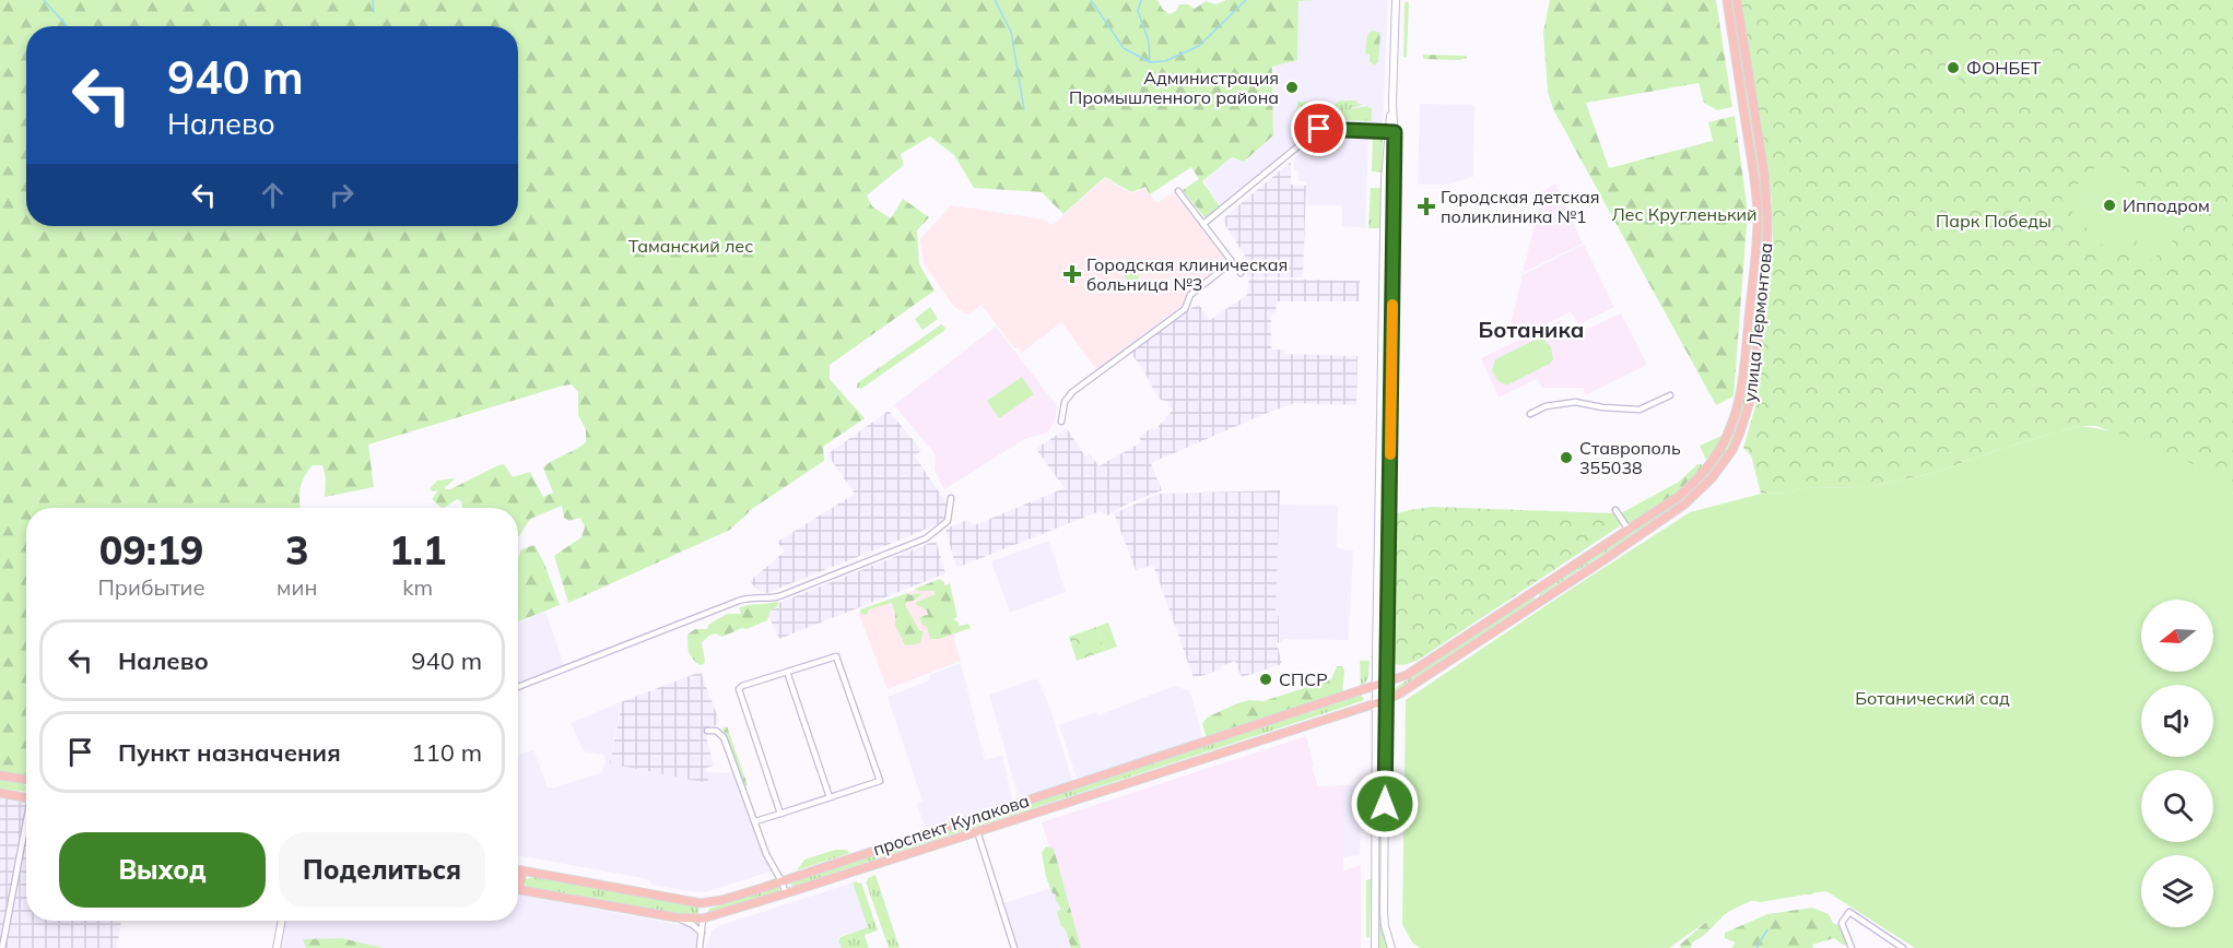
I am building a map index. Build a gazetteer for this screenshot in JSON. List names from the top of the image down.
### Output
{
  "streets": {
    "main road": ["улица Лермонтова", "проспект Кулакова"]
  },
  "crossings": [
    ["улица Лермонтова", "проспект Кулакова"]
  ],
  "districts": ["Ботаника"],
  "parks": [
    "Лес Кругленький",
    "Парк Победы",
    "Таманский лес",
    "Ботанический сад"
  ],
  "places": {
    "other": [
      "ФОНБЕТ",
      "Администрация Промышленного района",
      "Ипподром",
      "Ставрополь 355038",
      "СПСР"
    ],
    "health": ["Городская детская поликлиника №1", "Городская клиническая больница №3"]
  },
  "north": "left",
  "page": {
    "turn": ["940 m", "Налево"],
    "eta": [
      "09:19",
      "Прибытие",
      "3",
      "мин",
      "1.1",
      "km"
    ],
    "list": [
      {
        "name": "Налево",
        "value": "940 m"
      },
      {
        "name": "Пункт назначения",
        "value": "110 m"
      }
    ],
    "buttons": ["Выход", "Поделиться"]
  }
}
